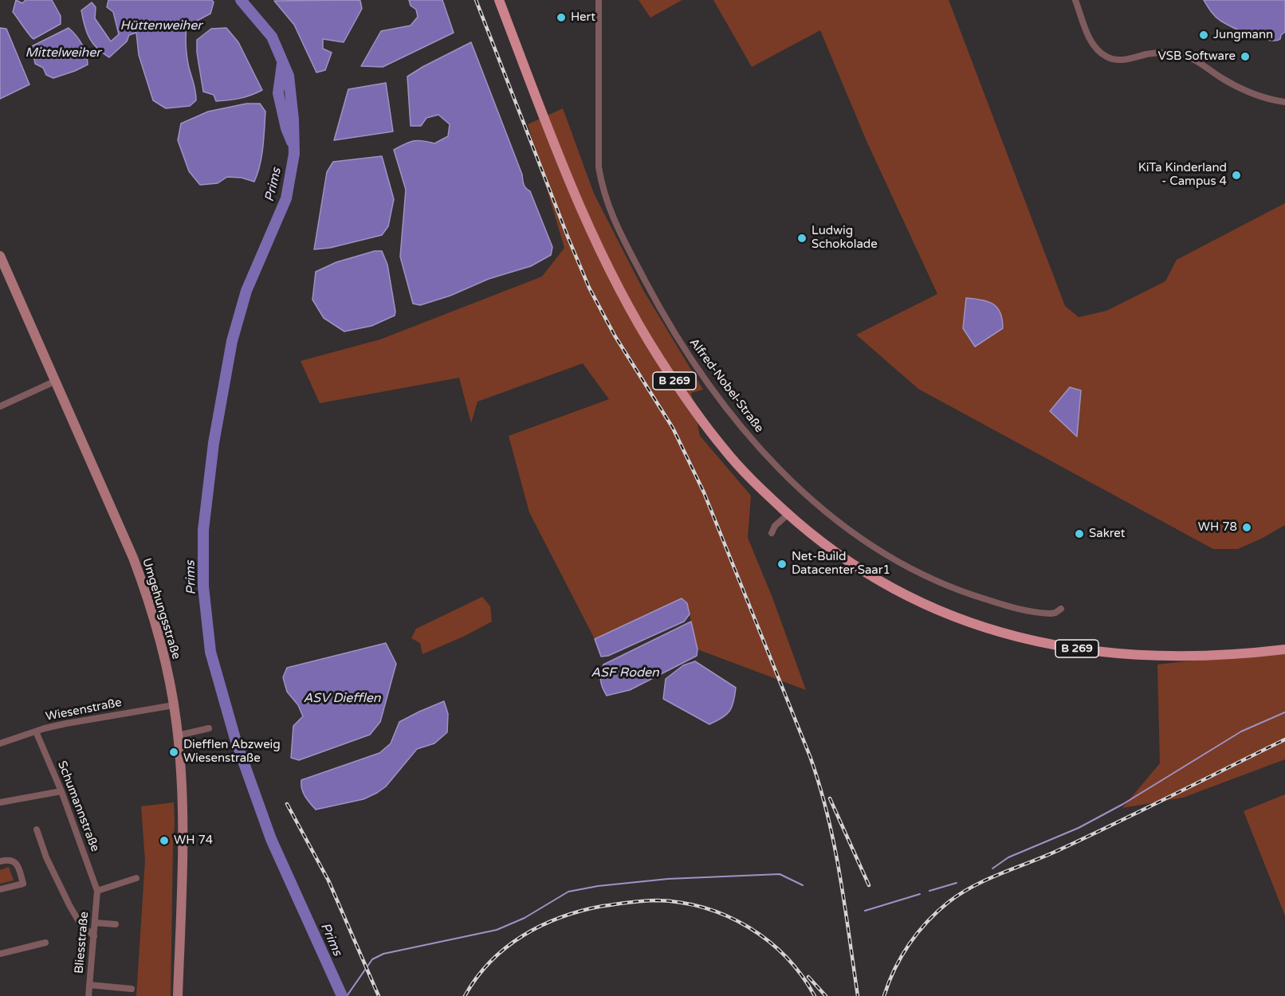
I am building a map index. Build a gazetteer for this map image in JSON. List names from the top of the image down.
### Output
{
  "streets": {
    "main road": ["B 269", "Umgehungsstraße"],
    "street": [
      "Alfred-Nobel-Straße",
      "Wiesenstraße",
      "Schumannstraße",
      "Bliesstraße"
    ]
  },
  "crossings": [
    ["Umgehungsstraße", "Wiesenstraße"],
    ["Wiesenstraße", "Schumannstraße"],
    ["Schumannstraße", "Bliesstraße"]
  ],
  "water": [
    "Hüttenweiher",
    "Mittelweiher",
    "Prims",
    "ASF Roden",
    "ASV Diefflen"
  ],
  "places": [
    "Hert",
    "Jungmann",
    "VSB Software",
    "KiTa Kinderland - Campus 4",
    "Ludwig Schokolade",
    "WH 78",
    "Sakret",
    "Net-Build Datacenter Saar1",
    "Diefflen Abzweig Wiesenstraße",
    "WH 74"
  ]
}
